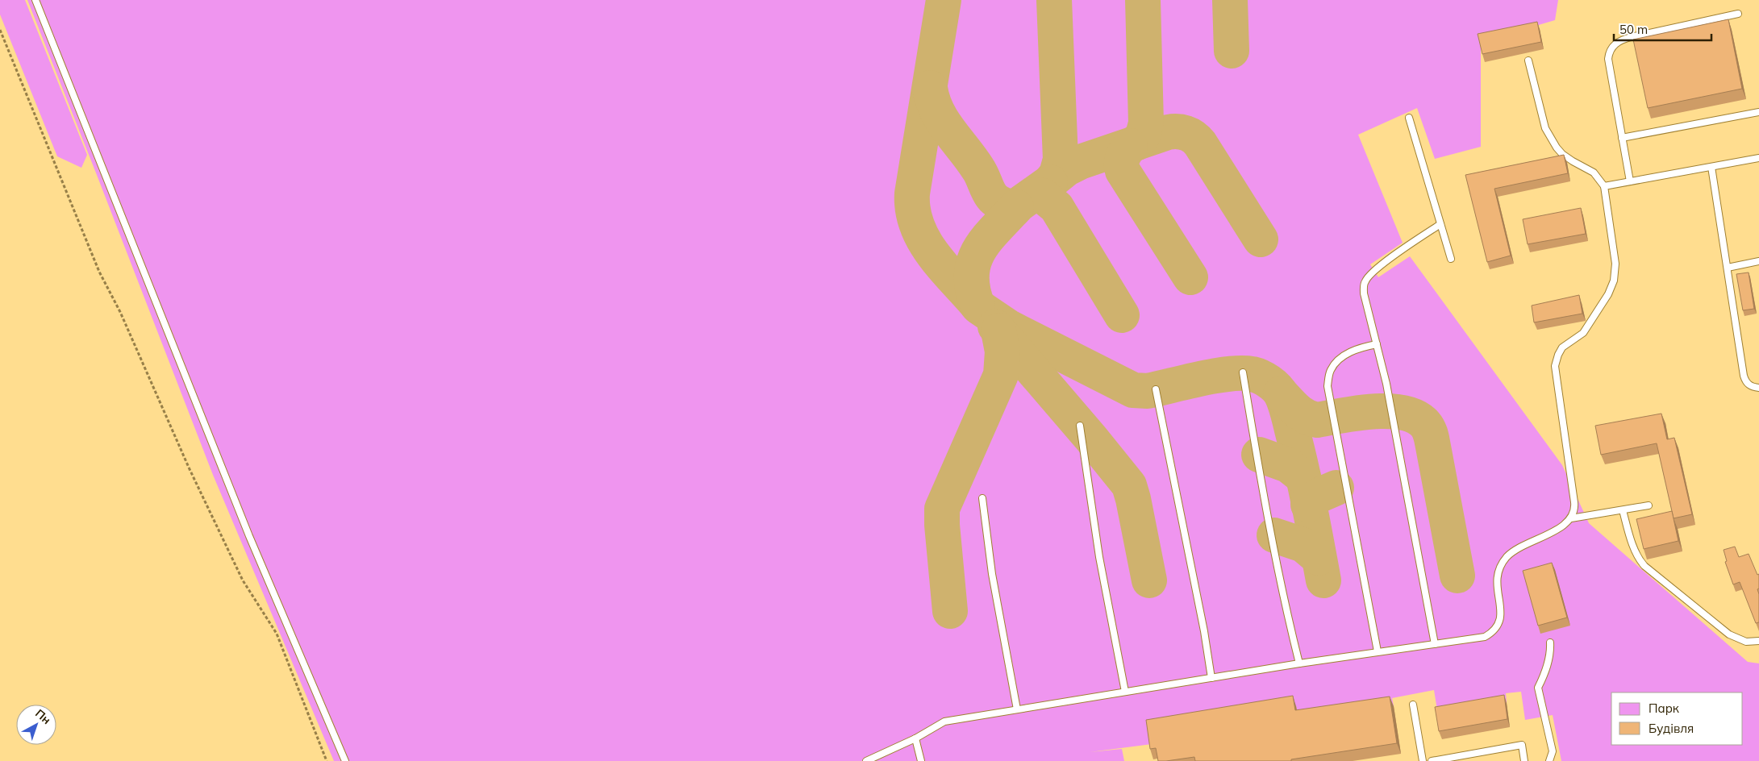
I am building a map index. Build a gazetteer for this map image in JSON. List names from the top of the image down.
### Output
{
  "legend": ["Парк", "Будівля"],
  "scale_bar": "50 m",
  "north": "top right"
}
